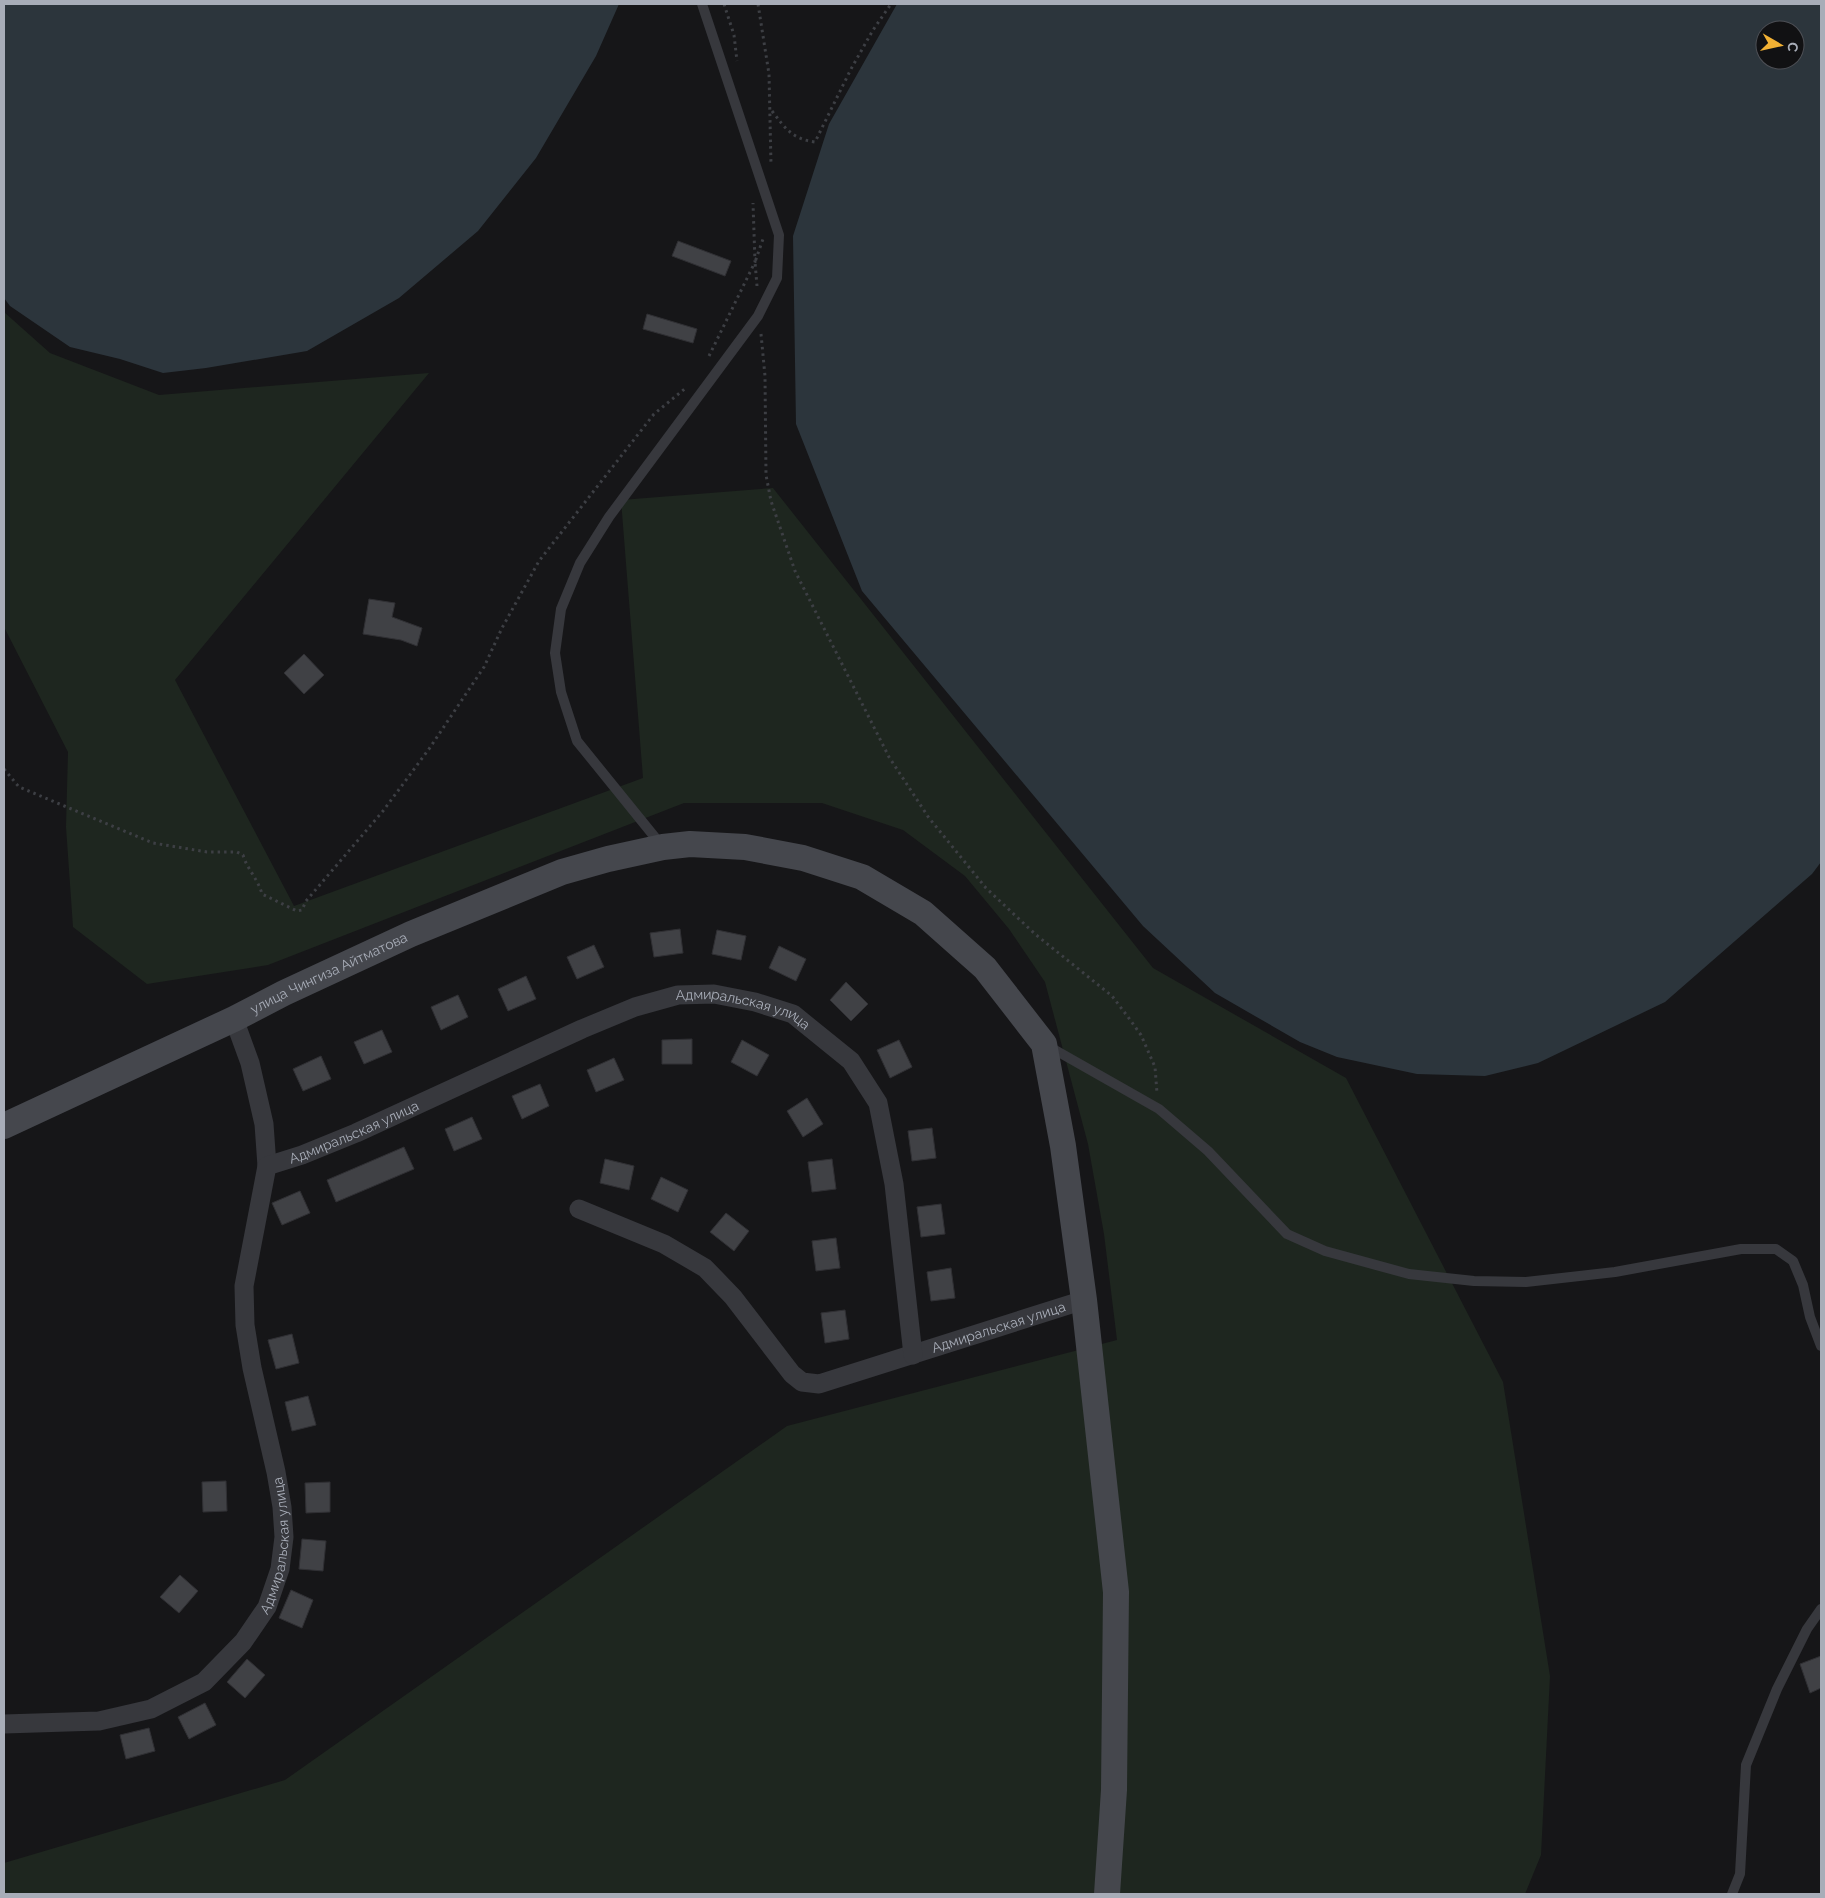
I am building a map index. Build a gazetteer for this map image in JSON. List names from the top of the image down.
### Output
{
  "streets": {
    "street": ["улица Чингиза Айтматова", "Адмиральская улица"]
  },
  "north": "right"
}
